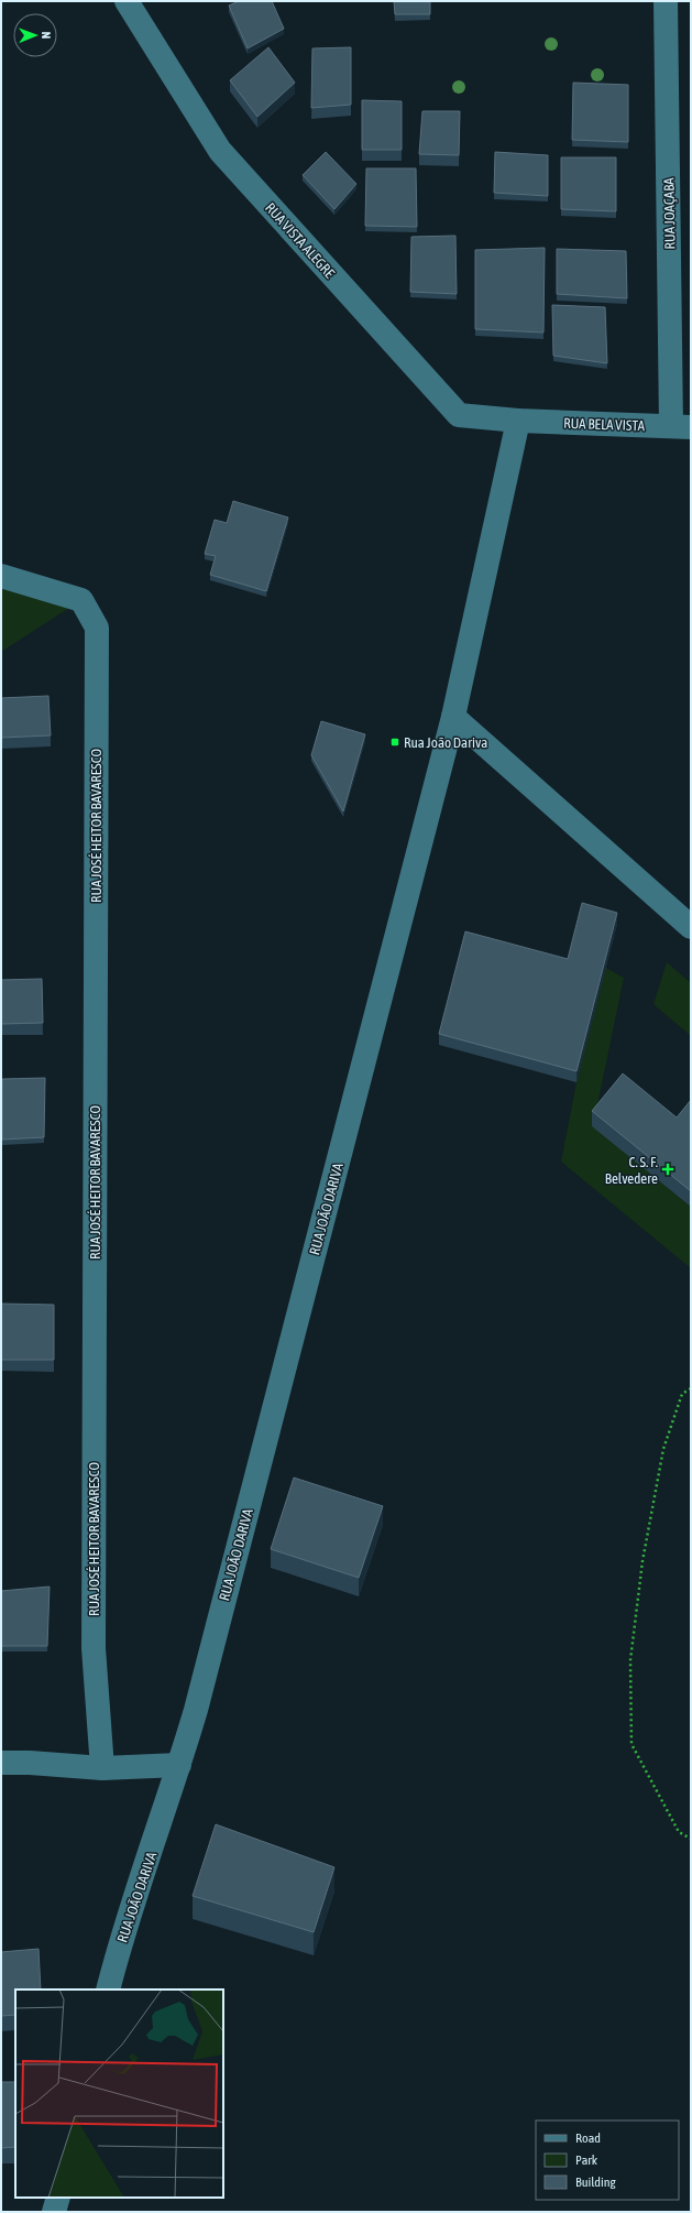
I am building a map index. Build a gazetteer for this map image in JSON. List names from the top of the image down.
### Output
{
  "streets": {
    "street": [
      "RUA JOAÇABA",
      "RUA VISTA ALEGRE",
      "RUA BELA VISTA",
      "RUA JOSÉ HEITOR BAVARESCO",
      "RUA JOÃO DARIVA"
    ]
  },
  "crossings": [
    ["RUA JOAÇABA", "RUA BELA VISTA"],
    ["RUA VISTA ALEGRE", "RUA BELA VISTA"],
    ["RUA VISTA ALEGRE", "RUA JOÃO DARIVA"],
    ["RUA BELA VISTA", "RUA JOÃO DARIVA"]
  ],
  "places": {
    "transit": ["Rua João Dariva"],
    "health": ["C. S. F. Belvedere"]
  },
  "legend": ["Road", "Park", "Building"],
  "north": "right"
}
